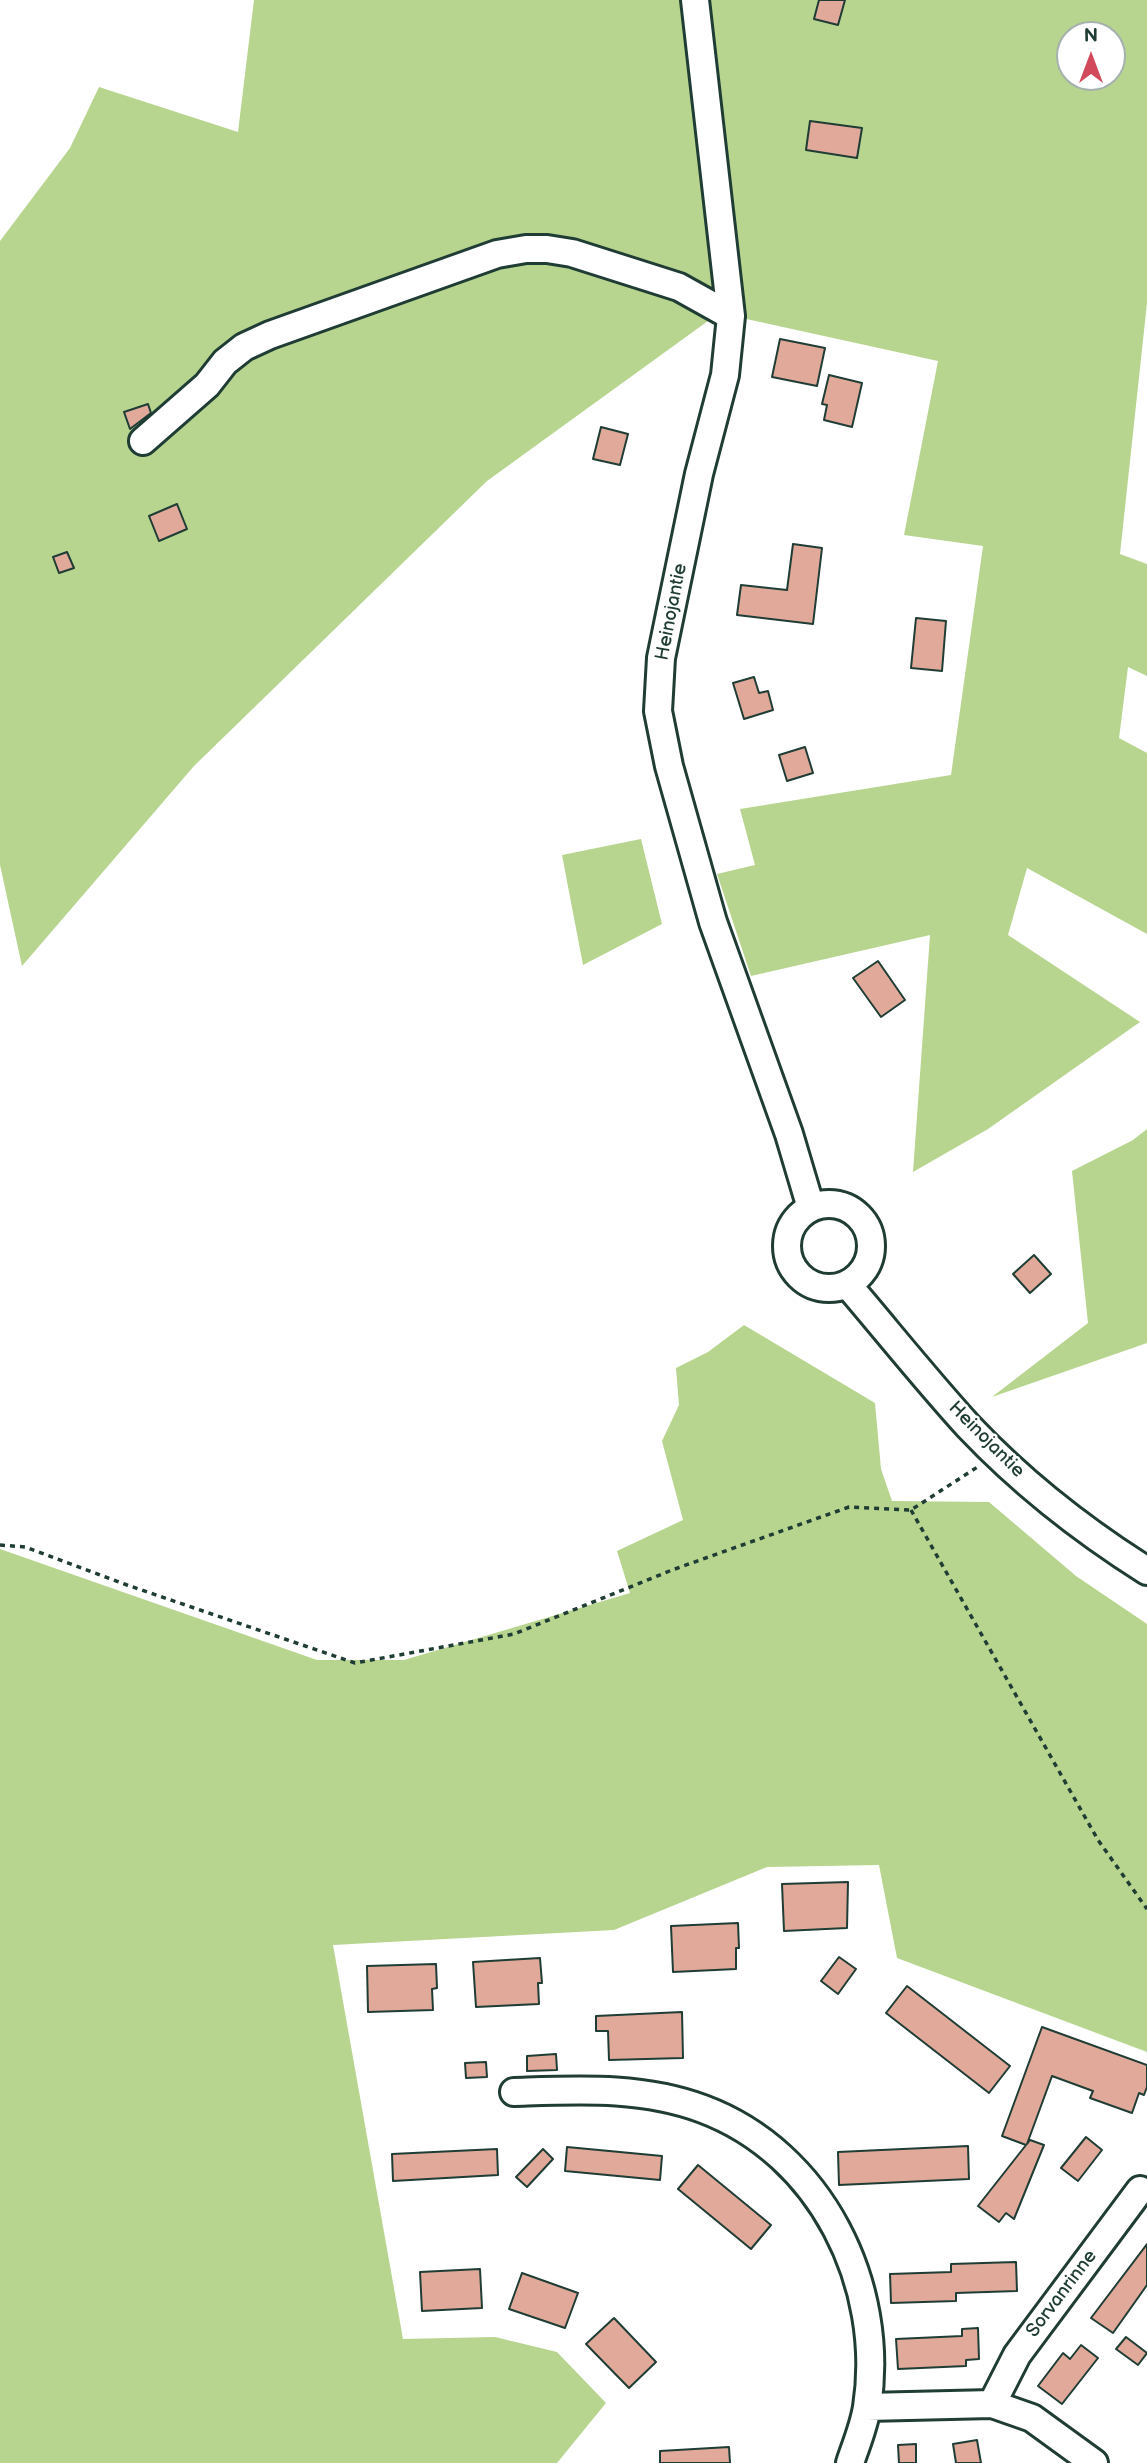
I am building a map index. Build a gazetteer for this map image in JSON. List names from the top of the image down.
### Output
{
  "streets": {
    "street": ["Heinojantie", "Sorvanrinne"]
  },
  "north": "top"
}
